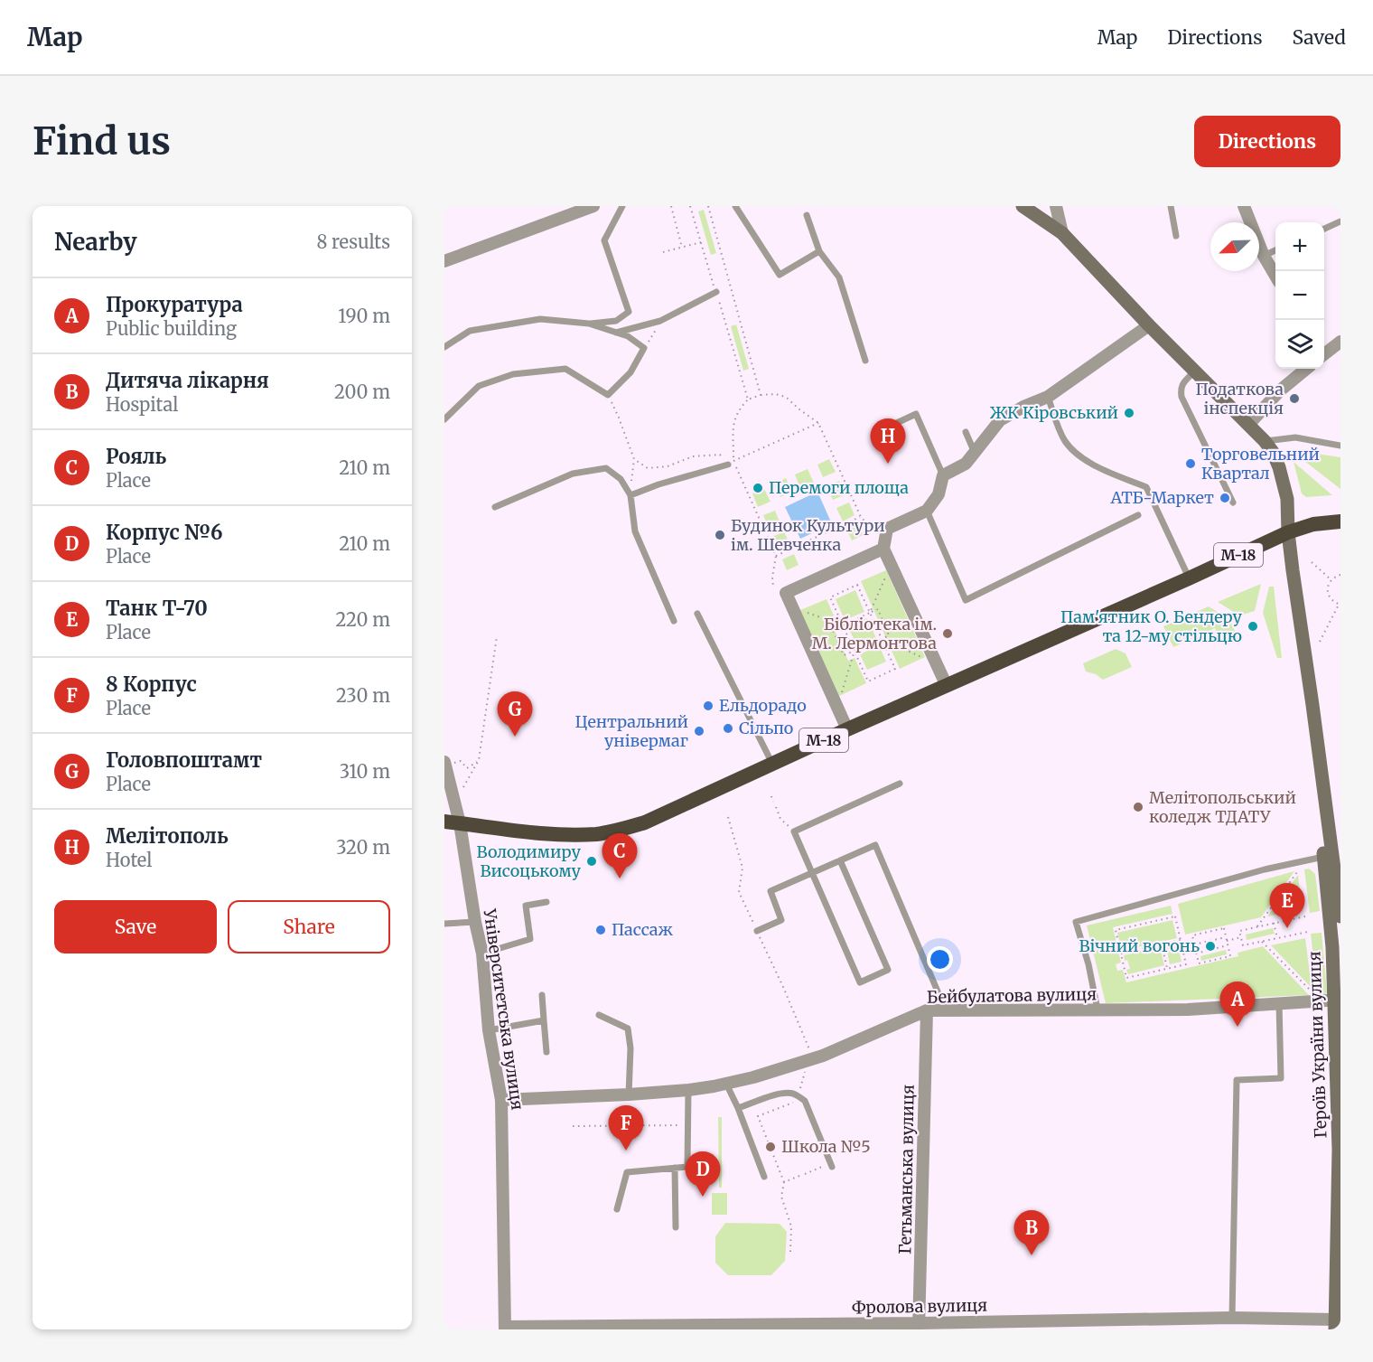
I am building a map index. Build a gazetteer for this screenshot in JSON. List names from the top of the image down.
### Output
{
  "streets": {
    "highway": ["М-18"],
    "main road": ["Героїв України вулиця"],
    "street": [
      "Бейбулатова вулиця",
      "Університетська вулиця",
      "Гетьманська вулиця",
      "Фролова вулиця"
    ]
  },
  "crossings": [
    ["М-18", "Університетська вулиця"],
    ["М-18", "Героїв України вулиця"],
    ["Бейбулатова вулиця", "Університетська вулиця"],
    ["Бейбулатова вулиця", "Героїв України вулиця"],
    ["Бейбулатова вулиця", "Гетьманська вулиця"],
    ["Університетська вулиця", "Фролова вулиця"],
    ["Героїв України вулиця", "Фролова вулиця"],
    ["Гетьманська вулиця", "Фролова вулиця"]
  ],
  "places": [
    "Податкова інспекція",
    "ЖК Кіровський",
    "Торговельний Квартал",
    "Перемоги площа",
    "АТБ-Маркет",
    "Будинок Культури ім. Шевченка",
    "Пам'ятник О. Бендеру та 12-му стільцю",
    "Бібліотека ім. М. Лермонтова",
    "Ельдорадо",
    "Сільпо",
    "Центральний універмаг",
    "Мелітопольський коледж ТДАТУ",
    "Володимиру Висоцькому",
    "Пассаж",
    "Вічний вогонь",
    "Школа №5"
  ],
  "north": "bottom left",
  "page": {
    "header": "Map",
    "nav": ["Map", "Directions", "Saved"],
    "buttons": [
      "Directions",
      ["Save", "Share"]
    ],
    "title": "Find us",
    "heading": ["Nearby", "8 results"],
    "map_buttons": ["+", "−"],
    "list": [
      {
        "mark": "A",
        "name": "Прокуратура",
        "note": "Public building",
        "value": "190 m"
      },
      {
        "mark": "B",
        "name": "Дитяча лікарня",
        "note": "Hospital",
        "value": "200 m"
      },
      {
        "mark": "C",
        "name": "Рояль",
        "note": "Place",
        "value": "210 m"
      },
      {
        "mark": "D",
        "name": "Корпус №6",
        "note": "Place",
        "value": "210 m"
      },
      {
        "mark": "E",
        "name": "Танк Т-70",
        "note": "Place",
        "value": "220 m"
      },
      {
        "mark": "F",
        "name": "8 Корпус",
        "note": "Place",
        "value": "230 m"
      },
      {
        "mark": "G",
        "name": "Головпоштамт",
        "note": "Place",
        "value": "310 m"
      },
      {
        "mark": "H",
        "name": "Мелітополь",
        "note": "Hotel",
        "value": "320 m"
      }
    ],
    "pins": [
      "H",
      "G",
      "C",
      "E",
      "A",
      "F",
      "D",
      "B"
    ]
  }
}
